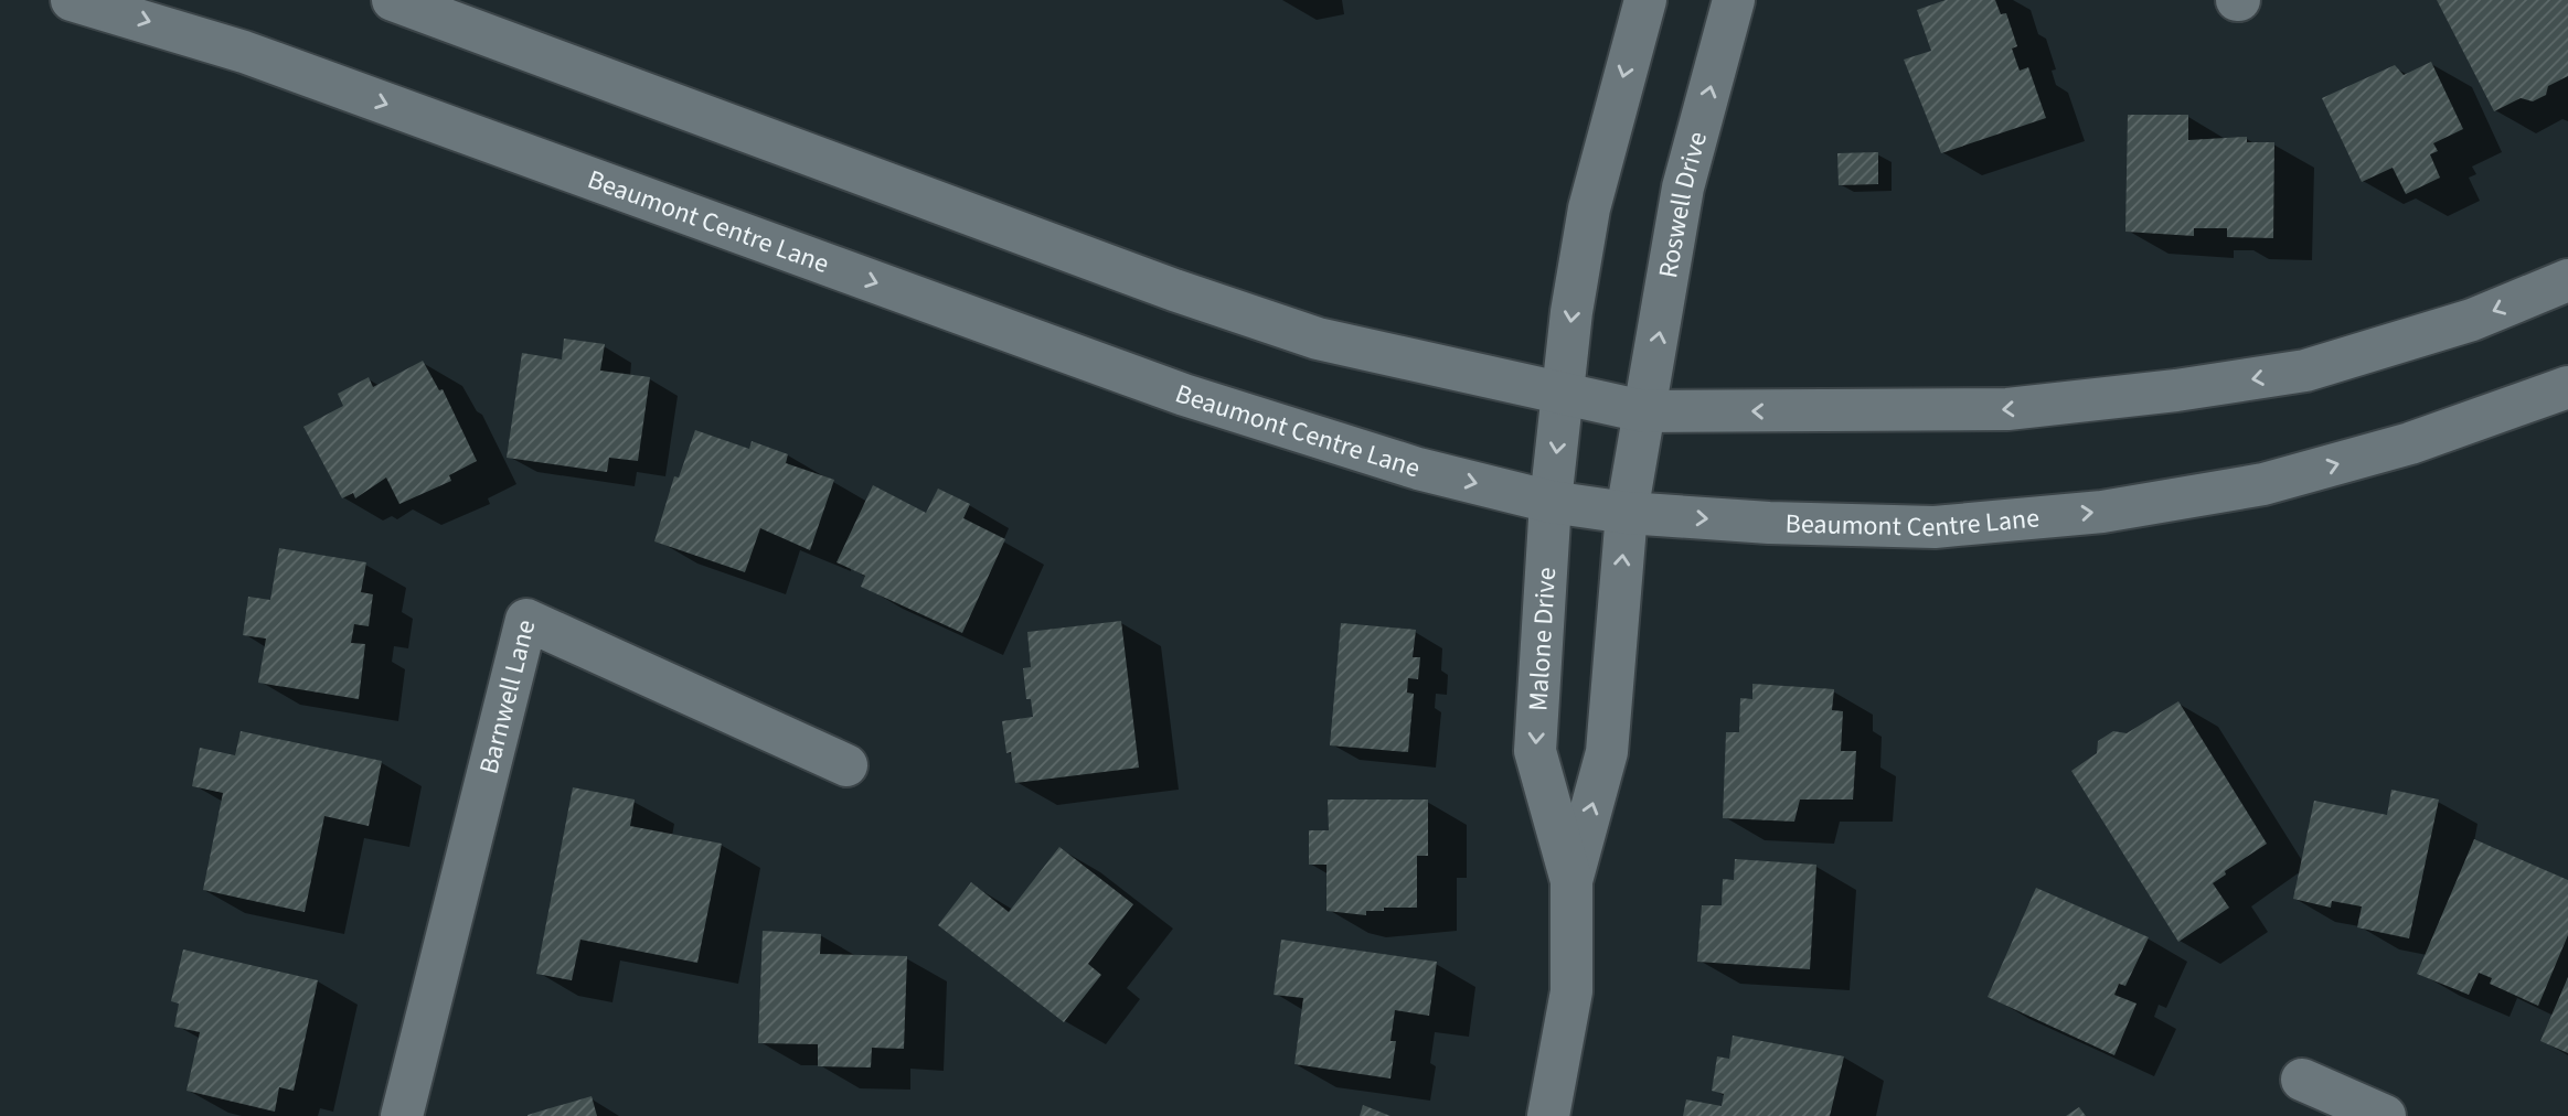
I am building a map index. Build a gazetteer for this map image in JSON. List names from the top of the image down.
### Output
{
  "streets": {
    "street": [
      "Roswell Drive",
      "Beaumont Centre Lane",
      "Malone Drive",
      "Barnwell Lane"
    ]
  },
  "crossings": [
    ["Roswell Drive", "Malone Drive"],
    ["Beaumont Centre Lane", "Malone Drive"]
  ]
}
